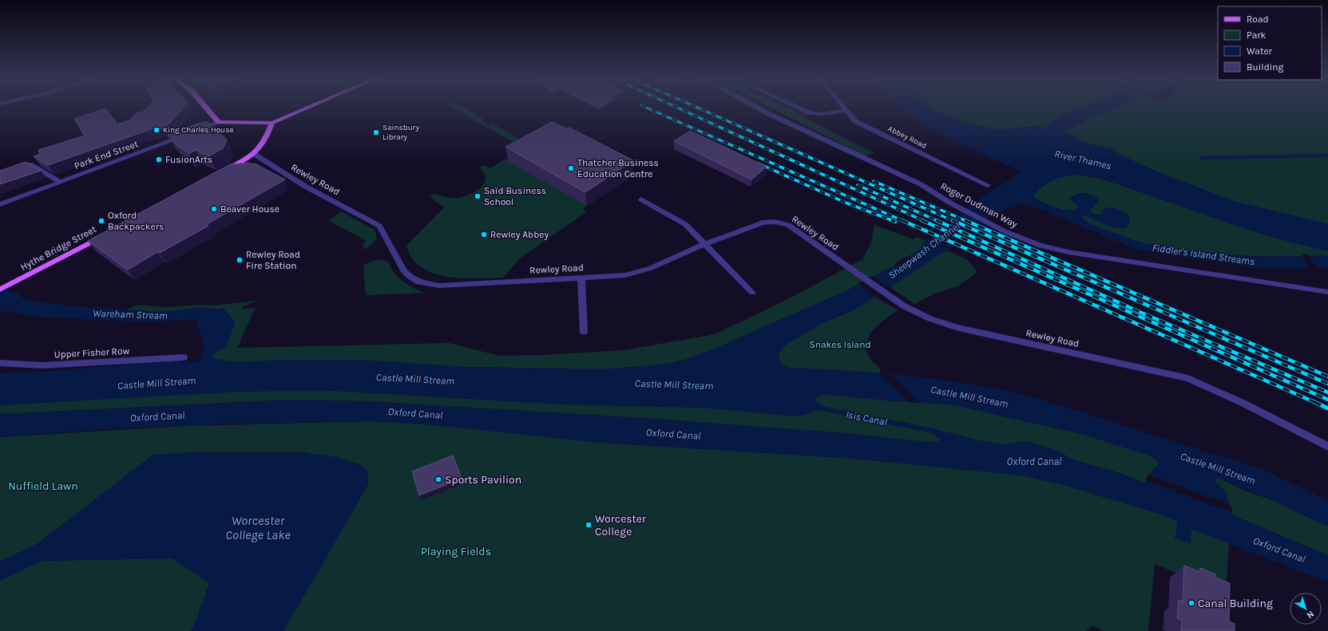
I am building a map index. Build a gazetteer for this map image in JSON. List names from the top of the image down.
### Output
{
  "streets": {
    "main road": ["Hythe Bridge Street"],
    "street": [
      "Abbey Road",
      "Park End Street",
      "Rewley Road",
      "Roger Dudman Way",
      "Upper Fisher Row"
    ]
  },
  "water": [
    "River Thames",
    "Sheepwash Channel",
    "Fiddler's Island Streams",
    "Wareham Stream",
    "Castle Mill Stream",
    "Oxford Canal",
    "Isis Canal",
    "Worcester College Lake"
  ],
  "parks": ["Snakes Island", "Nuffield Lawn", "Playing Fields"],
  "places": [
    "King Charles House",
    "Sainsbury Library",
    "FusionArts",
    "Thatcher Business Education Centre",
    "Saïd Business School",
    "Beaver House",
    "Oxford Backpackers",
    "Rewley Abbey",
    "Rewley Road Fire Station",
    "Sports Pavilion",
    "Worcester College",
    "Canal Building"
  ],
  "legend": [
    "Road",
    "Park",
    "Water",
    "Building"
  ],
  "north": "bottom right"
}
